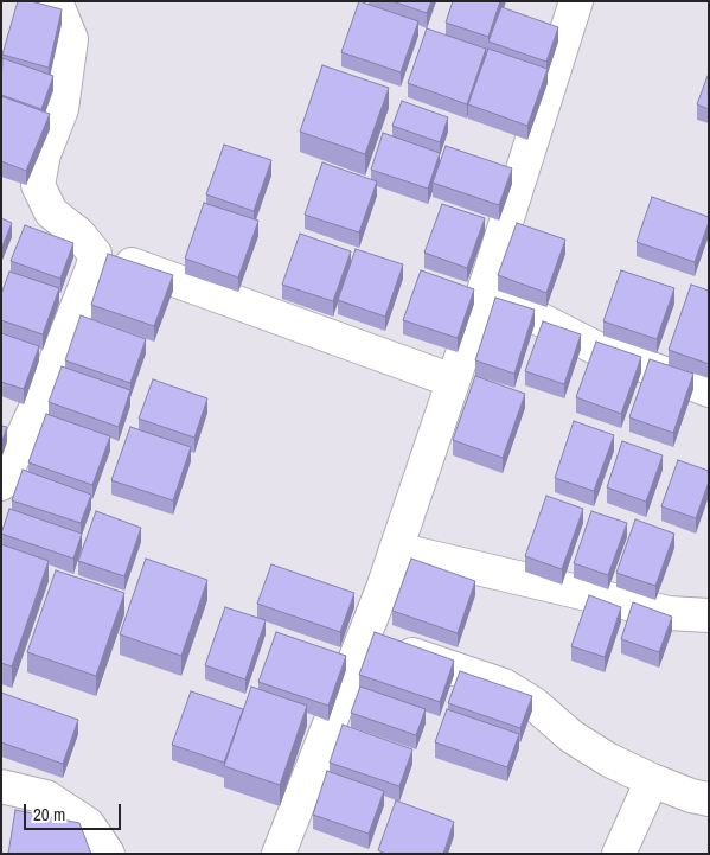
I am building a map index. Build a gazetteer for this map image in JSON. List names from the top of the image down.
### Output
{
  "scale_bar": "20 m"
}
